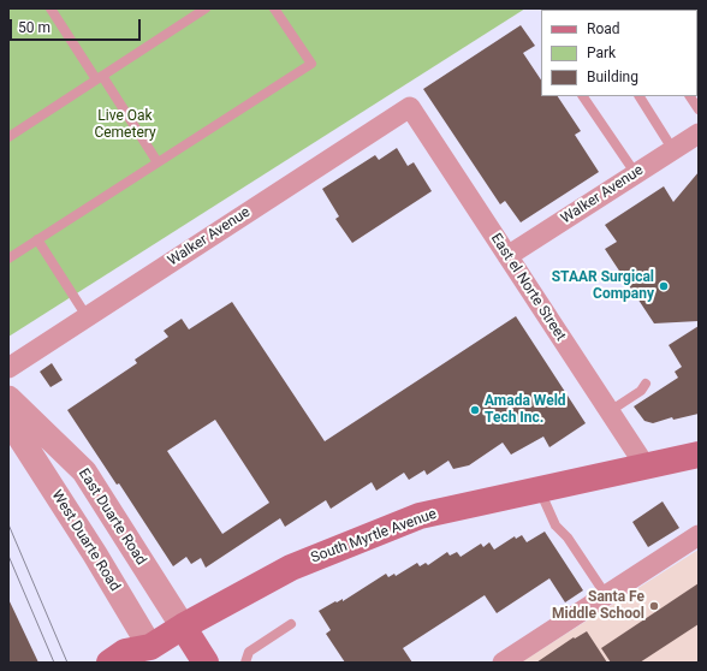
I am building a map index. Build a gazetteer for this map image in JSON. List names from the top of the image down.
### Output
{
  "streets": {
    "main road": ["South Myrtle Avenue"],
    "street": [
      "Walker Avenue",
      "East el Norte Street",
      "East Duarte Road",
      "West Duarte Road"
    ]
  },
  "crossings": [
    ["Walker Avenue", "East el Norte Street"],
    ["East el Norte Street", "South Myrtle Avenue"],
    ["East Duarte Road", "South Myrtle Avenue"],
    ["South Myrtle Avenue", "West Duarte Road"]
  ],
  "parks": ["Live Oak Cemetery"],
  "places": ["STAAR Surgical Company", "Amada Weld Tech Inc.", "Santa Fe Middle School"],
  "legend": ["Road", "Park", "Building"],
  "scale_bar": "50 m"
}
